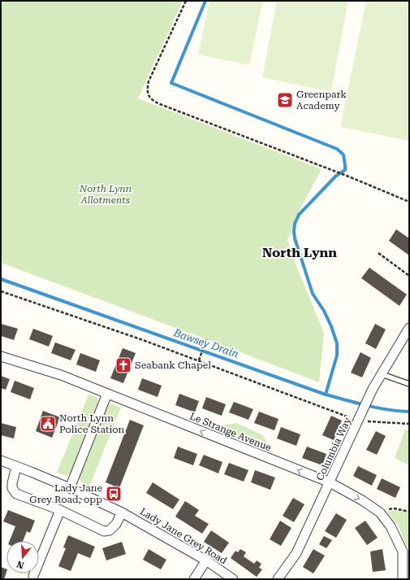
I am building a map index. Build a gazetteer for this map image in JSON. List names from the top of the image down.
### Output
{
  "streets": {
    "street": ["Le Strange Avenue", "Columbia Way", "Lady Jane Grey Road"]
  },
  "crossings": [
    ["Le Strange Avenue", "Columbia Way"]
  ],
  "districts": ["North Lynn"],
  "water": ["Bawsey Drain"],
  "parks": ["North Lynn Allotments"],
  "places": {
    "school or university": ["Greenpark Academy"],
    "church": ["Seabank Chapel"],
    "public building": ["North Lynn Police Station"],
    "bus stop": ["Lady Jane Grey Road, opp"]
  },
  "north": "bottom"
}
